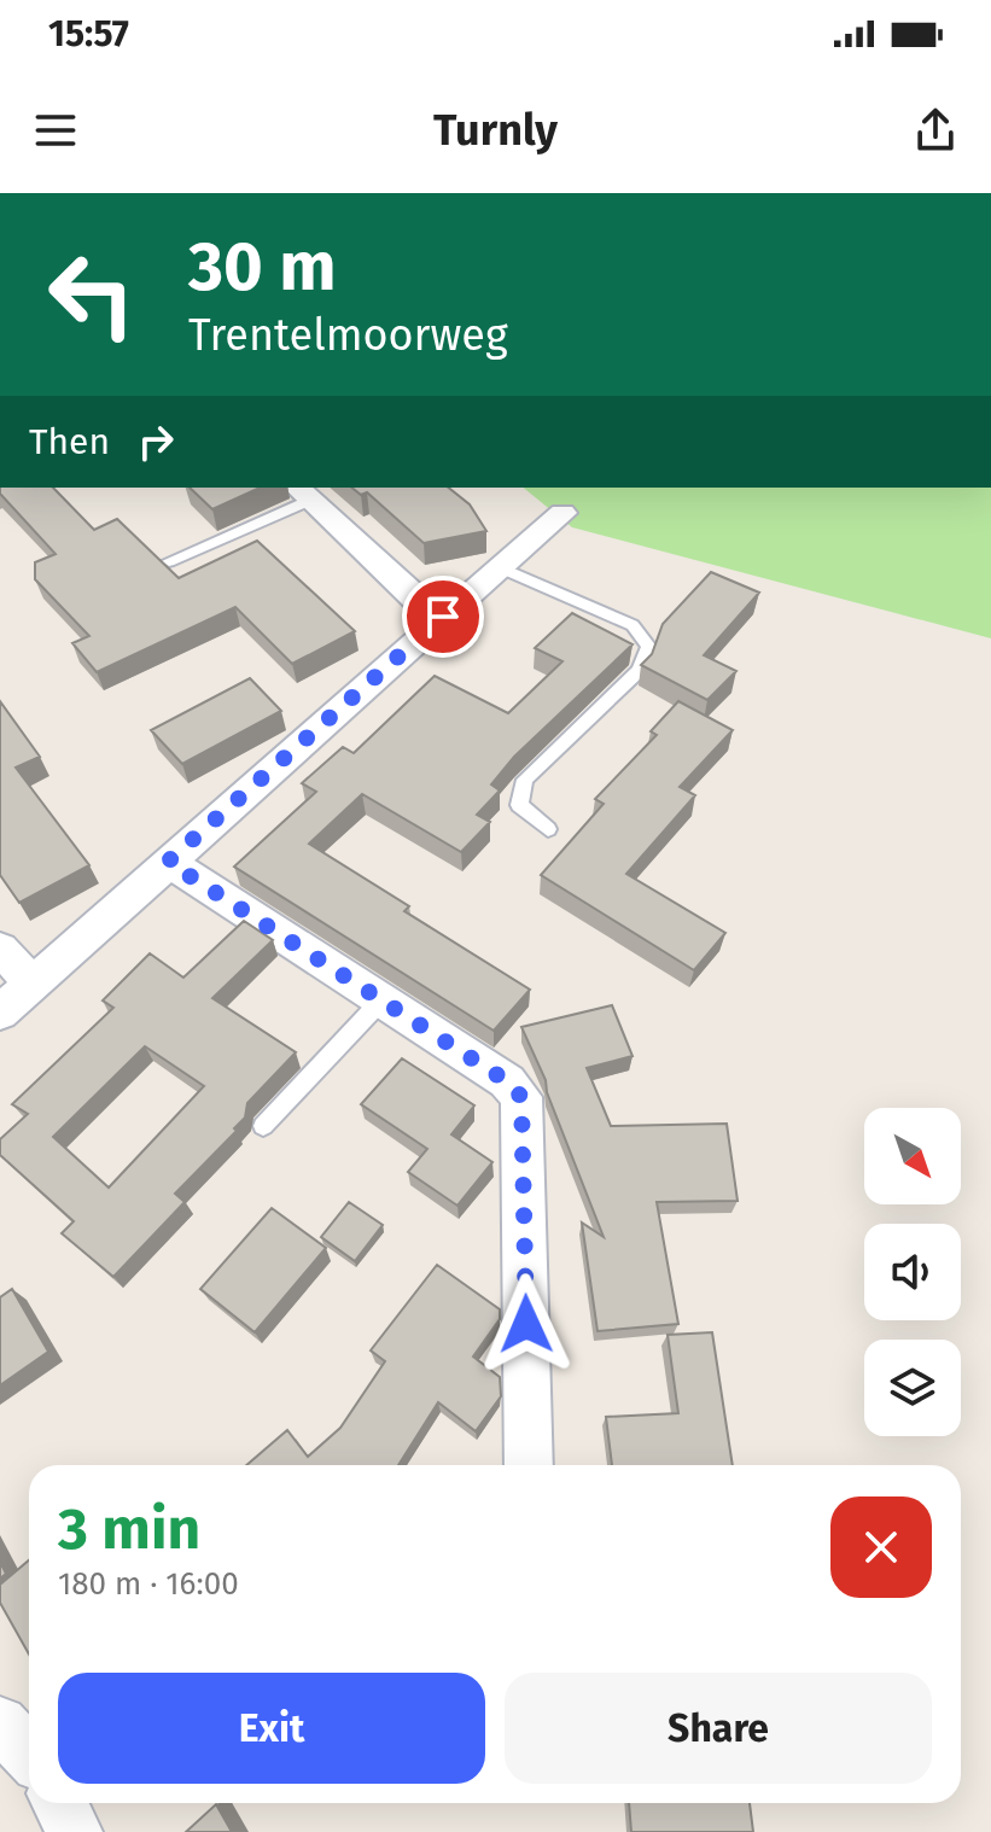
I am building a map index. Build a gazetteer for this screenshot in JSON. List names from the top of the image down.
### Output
{
  "north": "bottom right",
  "page": {
    "status": "15:57",
    "header": "Turnly",
    "turn": ["30 m", "Trentelmoorweg"],
    "then": "Then",
    "heading": ["3 min", "180 m · 16:00"],
    "buttons": ["Exit", "Share"]
  }
}
